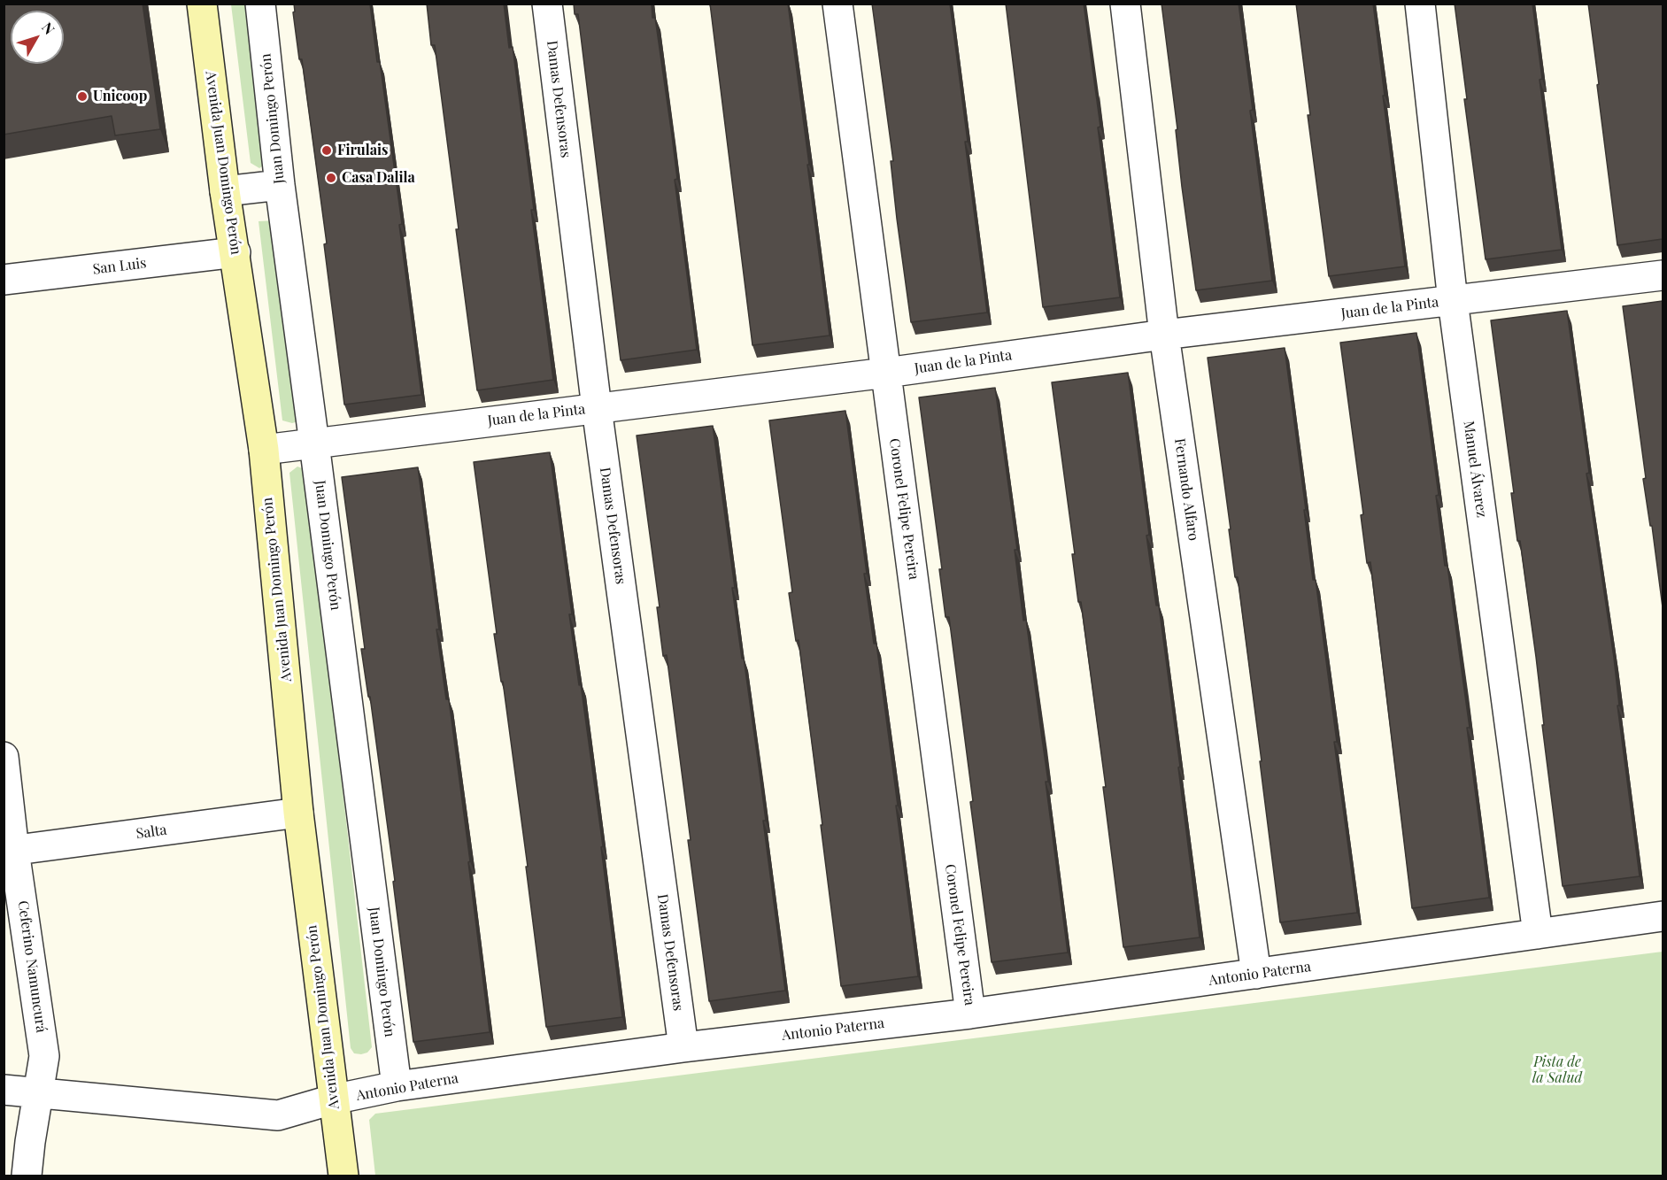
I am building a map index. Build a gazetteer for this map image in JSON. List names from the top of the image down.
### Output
{
  "streets": {
    "main road": ["Avenida Juan Domingo Perón"],
    "street": [
      "Damas Defensoras",
      "Juan Domingo Perón",
      "San Luis",
      "Juan de la Pinta",
      "Manuel Álvarez",
      "Fernando Alfaro",
      "Coronel Felipe Pereira",
      "Salta",
      "Ceferino Namuncurá",
      "Antonio Paterna"
    ]
  },
  "crossings": [
    ["Damas Defensoras", "Juan de la Pinta"],
    ["Damas Defensoras", "Antonio Paterna"],
    ["Juan Domingo Perón", "Juan de la Pinta"],
    ["Juan Domingo Perón", "Antonio Paterna"],
    ["Avenida Juan Domingo Perón", "San Luis"],
    ["Avenida Juan Domingo Perón", "Juan de la Pinta"],
    ["Avenida Juan Domingo Perón", "Salta"],
    ["Avenida Juan Domingo Perón", "Antonio Paterna"],
    ["Juan de la Pinta", "Manuel Álvarez"],
    ["Juan de la Pinta", "Fernando Alfaro"],
    ["Juan de la Pinta", "Coronel Felipe Pereira"],
    ["Manuel Álvarez", "Antonio Paterna"],
    ["Fernando Alfaro", "Antonio Paterna"],
    ["Coronel Felipe Pereira", "Antonio Paterna"],
    ["Salta", "Ceferino Namuncurá"],
    ["Ceferino Namuncurá", "Antonio Paterna"]
  ],
  "parks": ["Pista de la Salud"],
  "places": ["Unicoop", "Firulais", "Casa Dalila"],
  "north": "top right"
}
